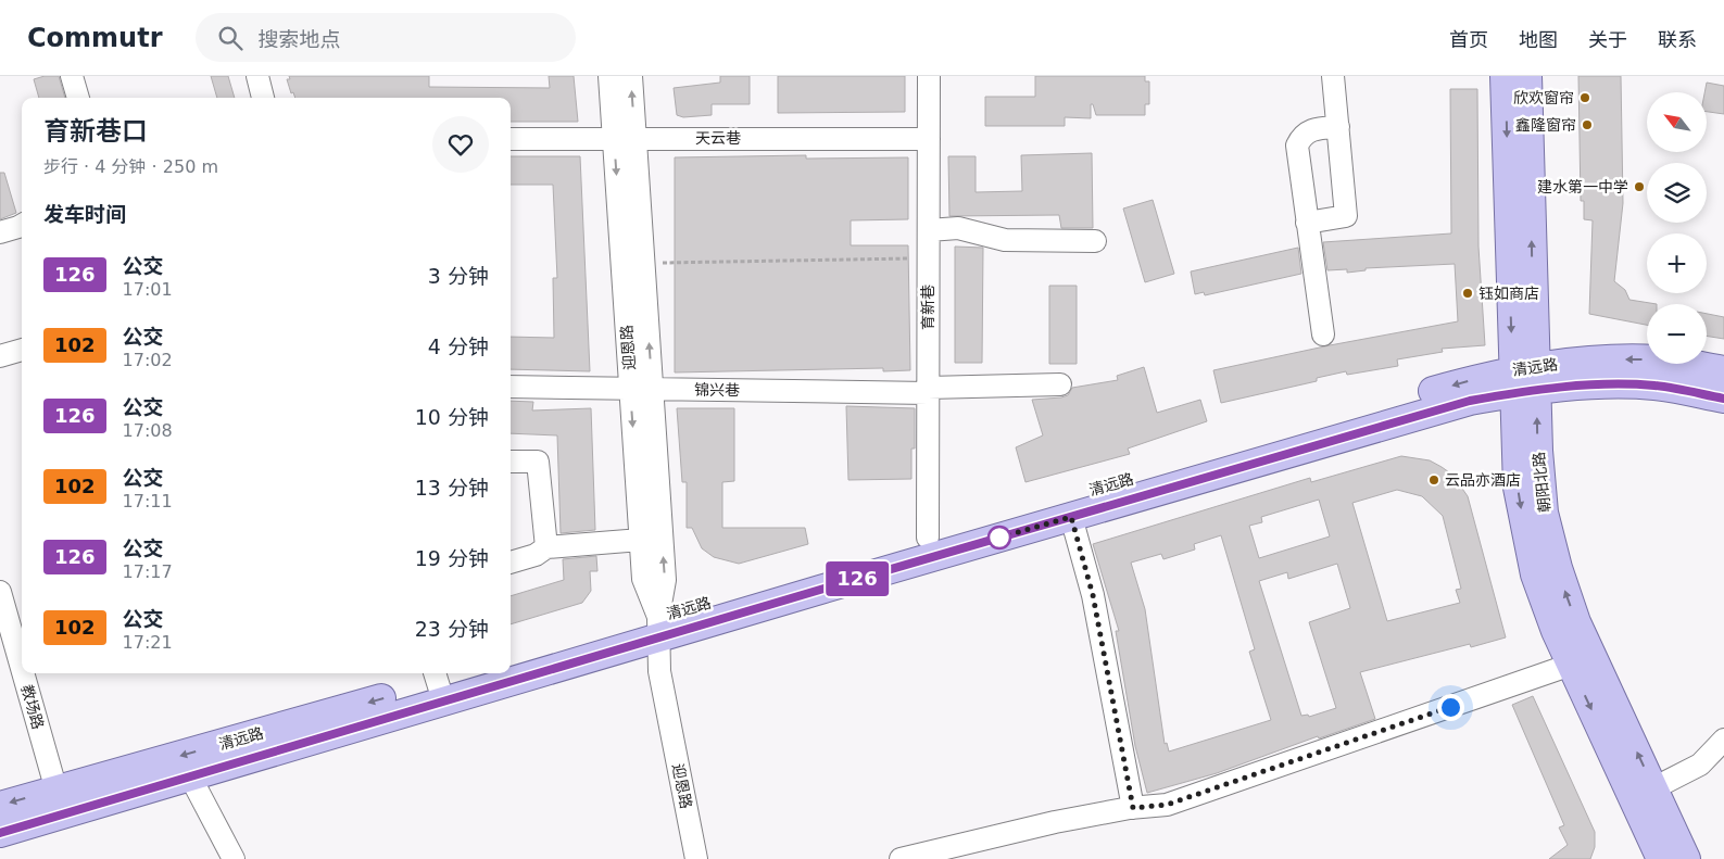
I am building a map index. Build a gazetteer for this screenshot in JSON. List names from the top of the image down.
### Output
{
  "streets": {
    "main road": ["清远路", "朝阳北路"],
    "street": [
      "天云巷",
      "育新巷",
      "迎恩路",
      "锦兴巷",
      "教场路"
    ]
  },
  "crossings": [
    ["天云巷", "育新巷"],
    ["天云巷", "迎恩路"],
    ["育新巷", "清远路"],
    ["育新巷", "锦兴巷"],
    ["迎恩路", "清远路"],
    ["迎恩路", "锦兴巷"],
    ["清远路", "朝阳北路"],
    ["清远路", "教场路"]
  ],
  "places": [
    "欣欢窗帘",
    "鑫隆窗帘",
    "建水第一中学",
    "钰如商店",
    "云品亦酒店"
  ],
  "lines": ["bus line 126"],
  "north": "top left",
  "page": {
    "header": "Commutr",
    "search": "搜索地点",
    "nav": [
      "首页",
      "地图",
      "关于",
      "联系"
    ],
    "on_map": "126",
    "map_buttons": ["+", "−"],
    "heading": [
      ["育新巷口", "步行 · 4 分钟 · 250 m"],
      "发车时间"
    ],
    "list": [
      {
        "mark": "126",
        "name": "公交",
        "note": "17:01",
        "value": "3 分钟"
      },
      {
        "mark": "102",
        "name": "公交",
        "note": "17:02",
        "value": "4 分钟"
      },
      {
        "mark": "126",
        "name": "公交",
        "note": "17:08",
        "value": "10 分钟"
      },
      {
        "mark": "102",
        "name": "公交",
        "note": "17:11",
        "value": "13 分钟"
      },
      {
        "mark": "126",
        "name": "公交",
        "note": "17:17",
        "value": "19 分钟"
      },
      {
        "mark": "102",
        "name": "公交",
        "note": "17:21",
        "value": "23 分钟"
      }
    ]
  }
}
